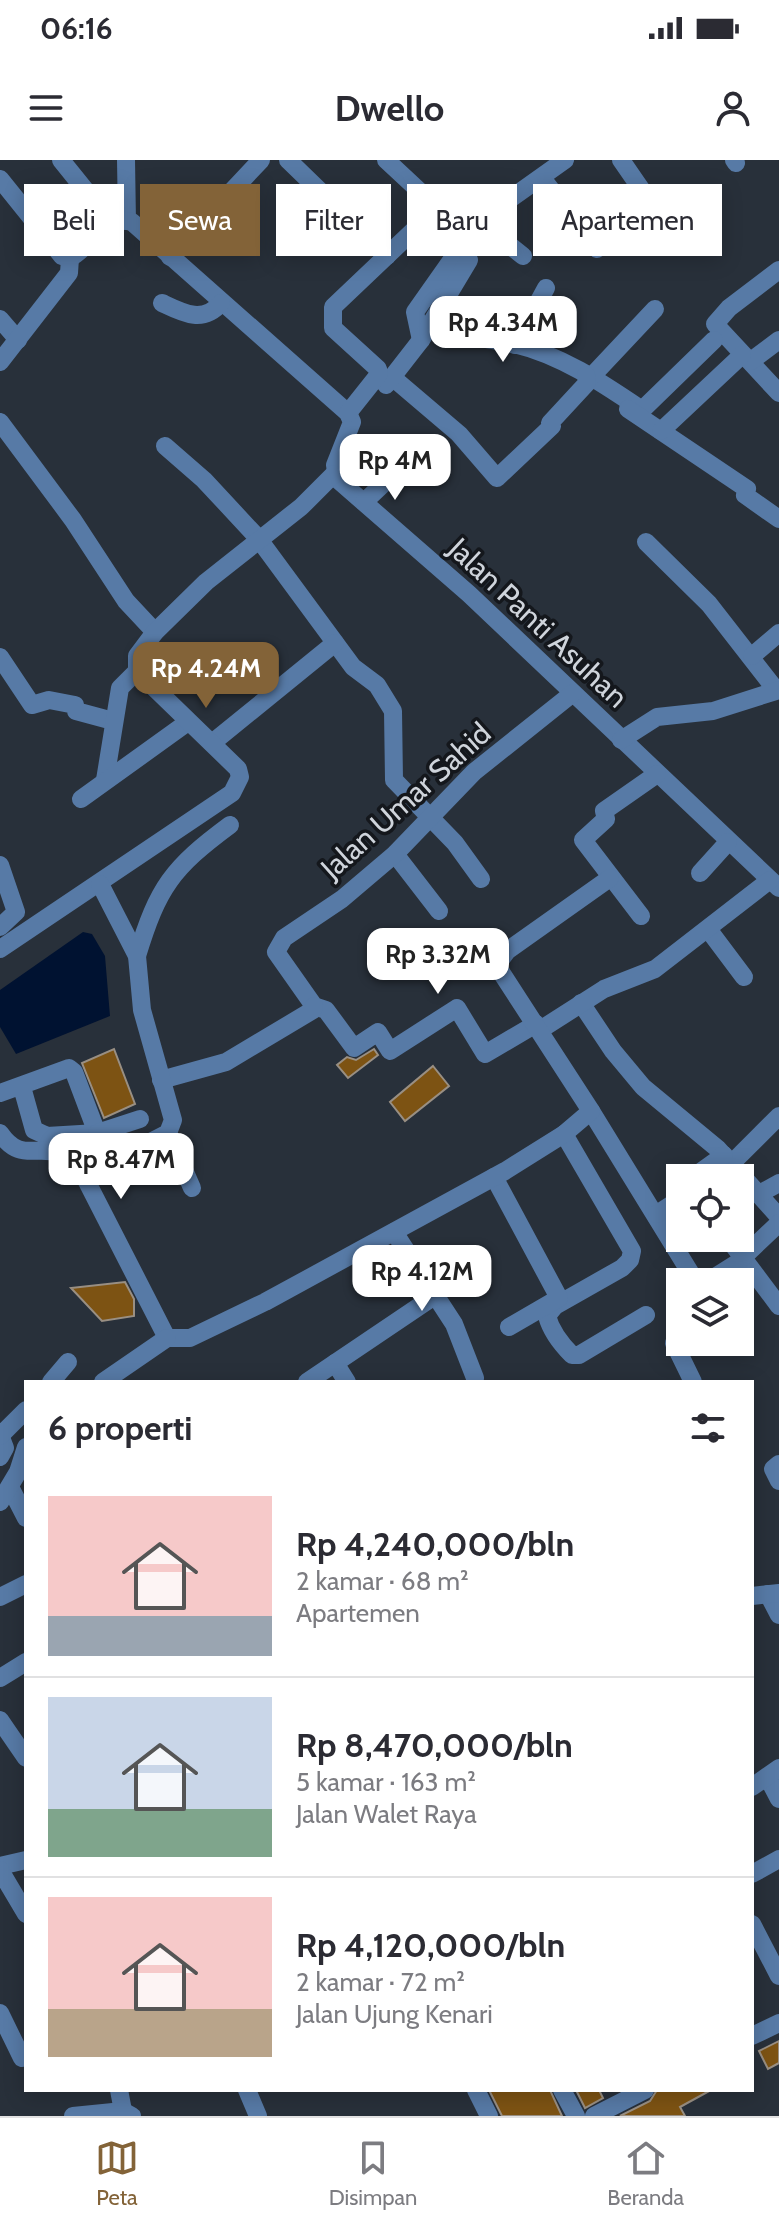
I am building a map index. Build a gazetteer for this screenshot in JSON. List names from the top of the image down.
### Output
{
  "streets": {
    "street": ["Jalan Panti Asuhan", "Jalan Umar Sahid"]
  },
  "crossings": [
    ["Jalan Panti Asuhan", "Jalan Umar Sahid"]
  ],
  "page": {
    "status": "06:16",
    "header": "Dwello",
    "chip": [
      "Beli",
      "Sewa",
      "Filter",
      "Baru",
      "Apartemen"
    ],
    "price": [
      "Rp 4.34M",
      "Rp 4M",
      "Rp 4.24M",
      "Rp 3.32M",
      "Rp 8.47M",
      "Rp 4.12M"
    ],
    "heading": "6 properti",
    "list": [
      {
        "name": "Rp 4,240,000/bln",
        "note": "2 kamar · 68 m² · Apartemen"
      },
      {
        "name": "Rp 8,470,000/bln",
        "note": "5 kamar · 163 m² · Jalan Walet Raya"
      },
      {
        "name": "Rp 4,120,000/bln",
        "note": "2 kamar · 72 m² · Jalan Ujung Kenari"
      }
    ],
    "tabs": ["Peta", "Disimpan", "Beranda"]
  }
}
